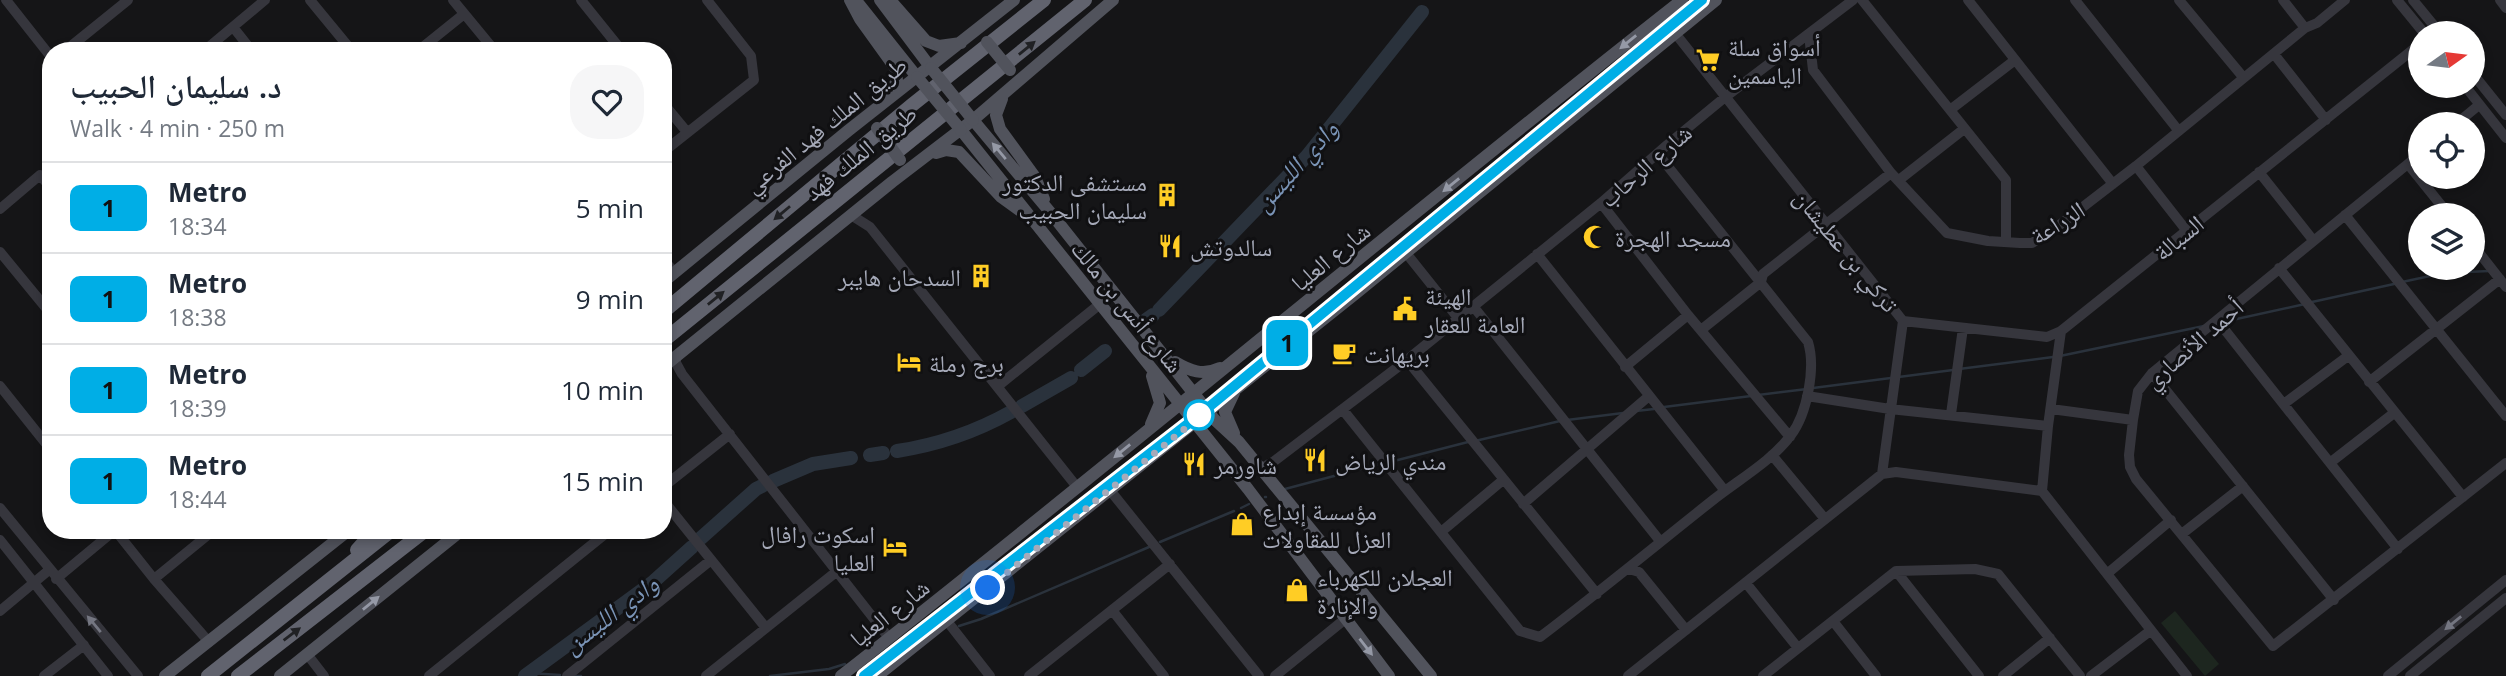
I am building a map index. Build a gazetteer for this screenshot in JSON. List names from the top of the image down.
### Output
{
  "streets": {
    "highway": ["طريق الملك فهد"],
    "main road": ["طريق الملك فهد الفرعي", "شارع العليا", "شارع أنس بن مالك"],
    "street": [
      "شارع الرحاب",
      "الزراعة",
      "السبالة",
      "تركي بن عطيشان",
      "أحمد الأنصاري"
    ]
  },
  "crossings": [
    ["طريق الملك فهد الفرعي", "شارع أنس بن مالك"],
    ["شارع الرحاب", "الزراعة"],
    ["شارع الرحاب", "تركي بن عطيشان"],
    ["تركي بن عطيشان", "شارع العليا"],
    ["شارع العليا", "شارع أنس بن مالك"]
  ],
  "water": ["وادي الليسن"],
  "places": {
    "supermarket": ["أسواق سلة الياسمين"],
    "building": ["مستشفى الدكتور سليمان الحبيب", "السدحان هايبر"],
    "mosque": ["مسجد الهجرة"],
    "restaurant": ["سالدوتش", "مندي الرياض", "شاورمر"],
    "public building": ["الهيئة العامة للعقار"],
    "cafe": ["بريهانت"],
    "hotel": ["برج رملة", "اسكوت رافال العليا"],
    "shop": ["مؤسسة إبداع العزل للمقاولات", "العجلان للكهرباء والإنارة"]
  },
  "lines": ["metro line 1"],
  "north": "right",
  "page": {
    "on_map": "1",
    "heading": ["د. سليمان الحبيب", "Walk · 4 min · 250 m"],
    "list": [
      {
        "mark": "1",
        "name": "Metro",
        "note": "18:34",
        "value": "5 min"
      },
      {
        "mark": "1",
        "name": "Metro",
        "note": "18:38",
        "value": "9 min"
      },
      {
        "mark": "1",
        "name": "Metro",
        "note": "18:39",
        "value": "10 min"
      },
      {
        "mark": "1",
        "name": "Metro",
        "note": "18:44",
        "value": "15 min"
      }
    ]
  }
}
